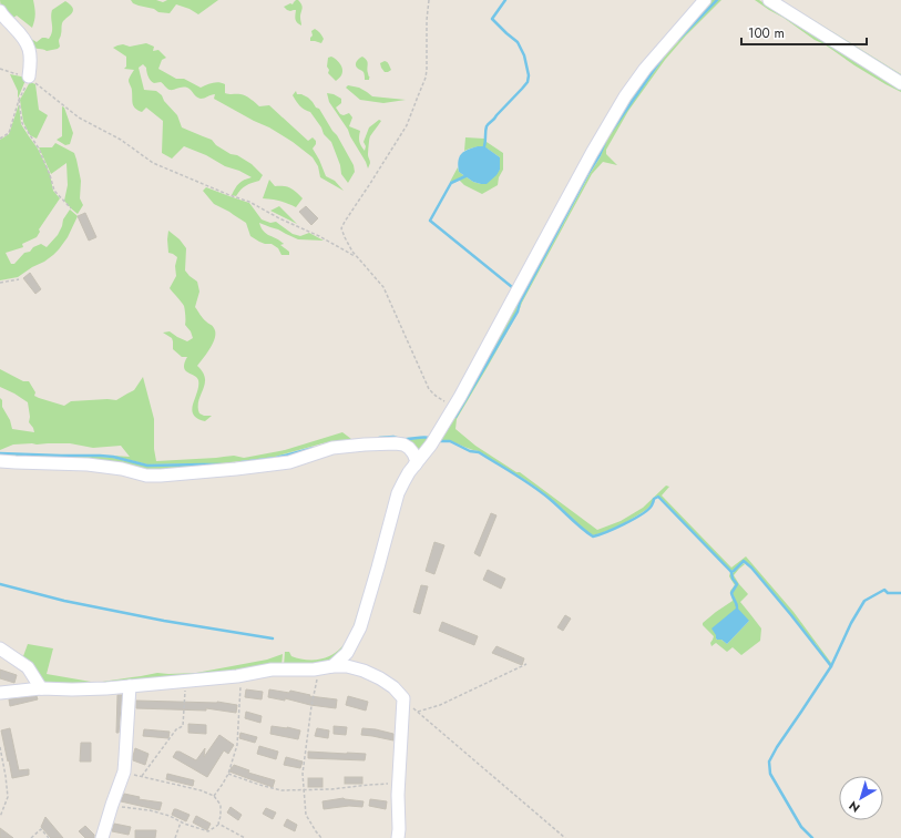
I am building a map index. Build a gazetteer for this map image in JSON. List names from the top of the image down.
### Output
{
  "scale_bar": "100 m",
  "north": "bottom left"
}
